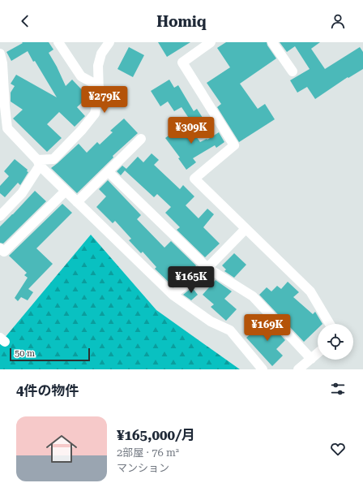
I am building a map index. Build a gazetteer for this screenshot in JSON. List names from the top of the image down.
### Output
{
  "scale_bar": "50 m",
  "page": {
    "header": "Homiq",
    "price": [
      "¥279K",
      "¥309K",
      "¥165K",
      "¥169K"
    ],
    "scale": "50 m",
    "heading": "4件の物件",
    "list": [
      {
        "name": "¥165,000/月",
        "note": "2部屋 · 76 m² · マンション"
      }
    ]
  }
}
